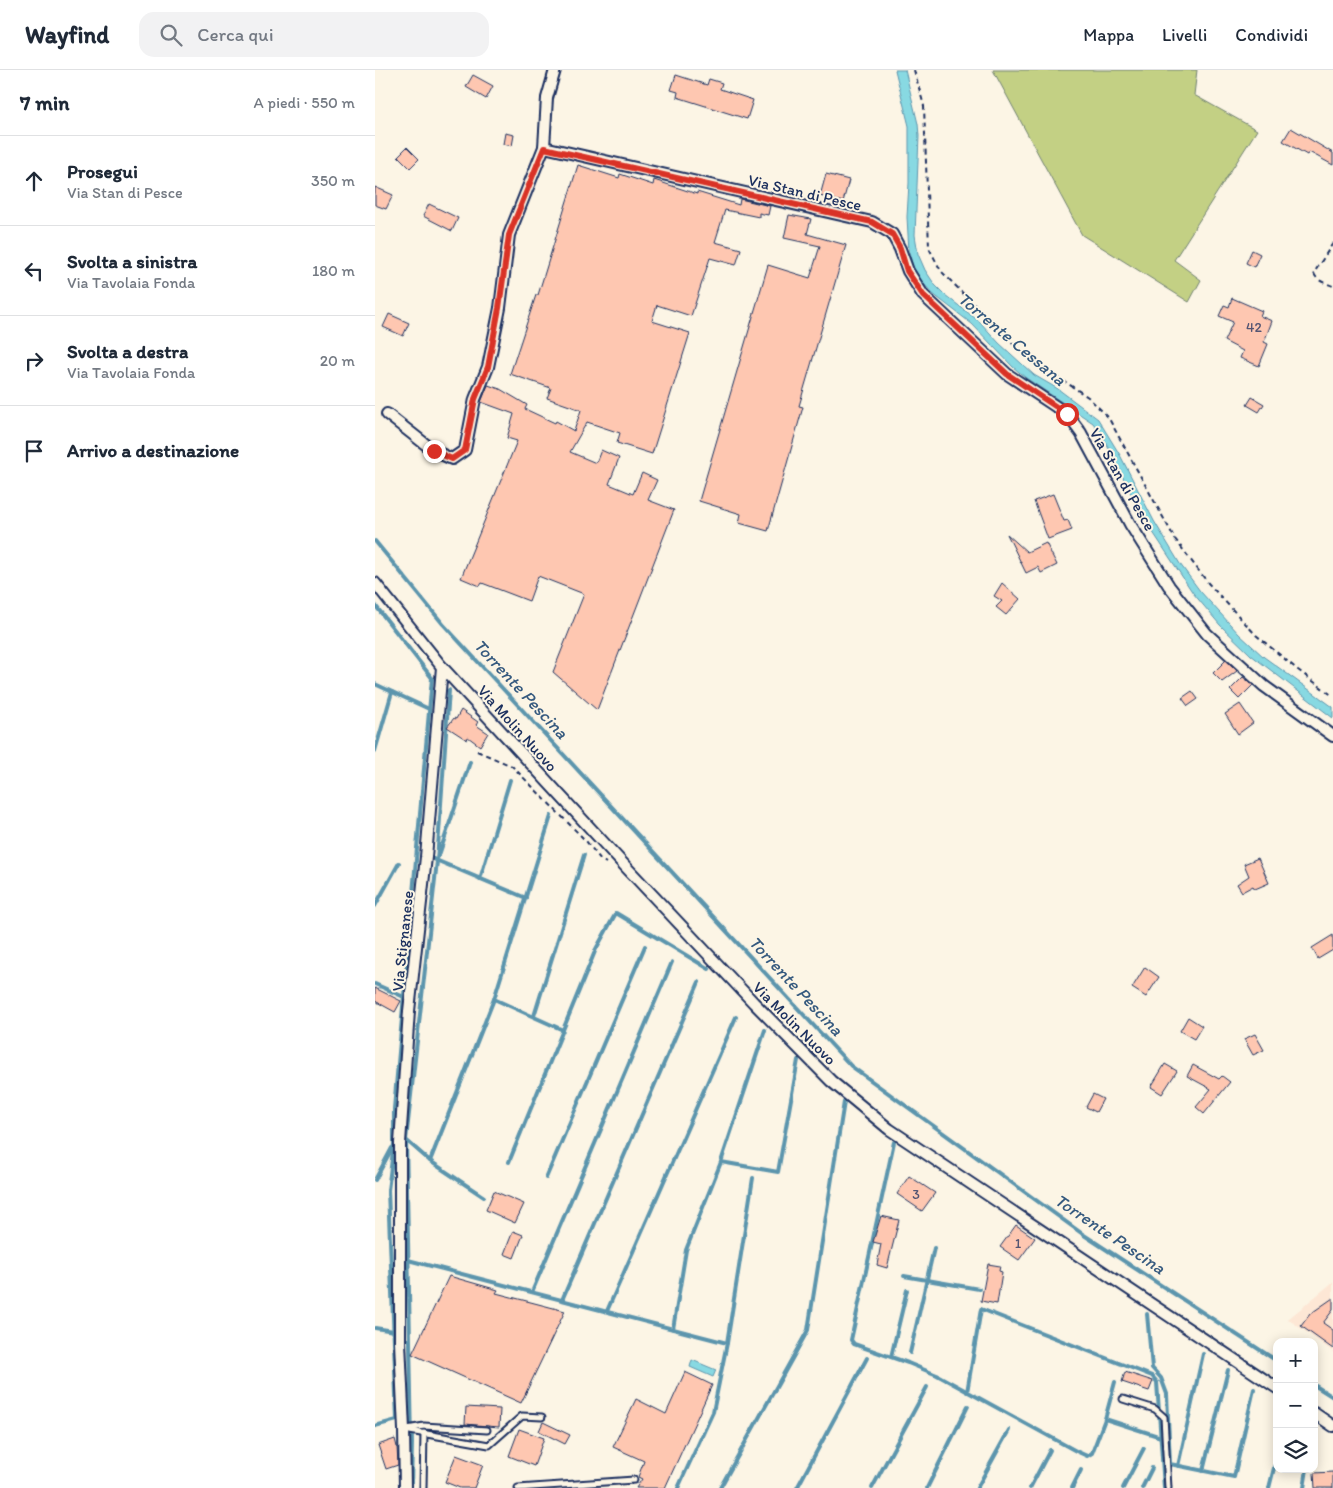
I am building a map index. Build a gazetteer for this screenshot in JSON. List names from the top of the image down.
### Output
{
  "streets": {
    "street": ["Via Stan di Pesce", "Via Molin Nuovo", "Via Stignanese"]
  },
  "crossings": [
    ["Via Molin Nuovo", "Via Stignanese"]
  ],
  "water": ["Torrente Cessana", "Torrente Pescina"],
  "house_numbers": ["42", "3", "1"],
  "page": {
    "header": "Wayfind",
    "search": "Cerca qui",
    "nav": ["Mappa", "Livelli", "Condividi"],
    "heading": ["7 min", "A piedi · 550 m"],
    "list": [
      ["Prosegui", "Via Stan di Pesce", "350 m"],
      ["Svolta a sinistra", "Via Tavolaia Fonda", "180 m"],
      ["Svolta a destra", "Via Tavolaia Fonda", "20 m"],
      "Arrivo a destinazione"
    ],
    "map_buttons": ["+", "−"]
  }
}
